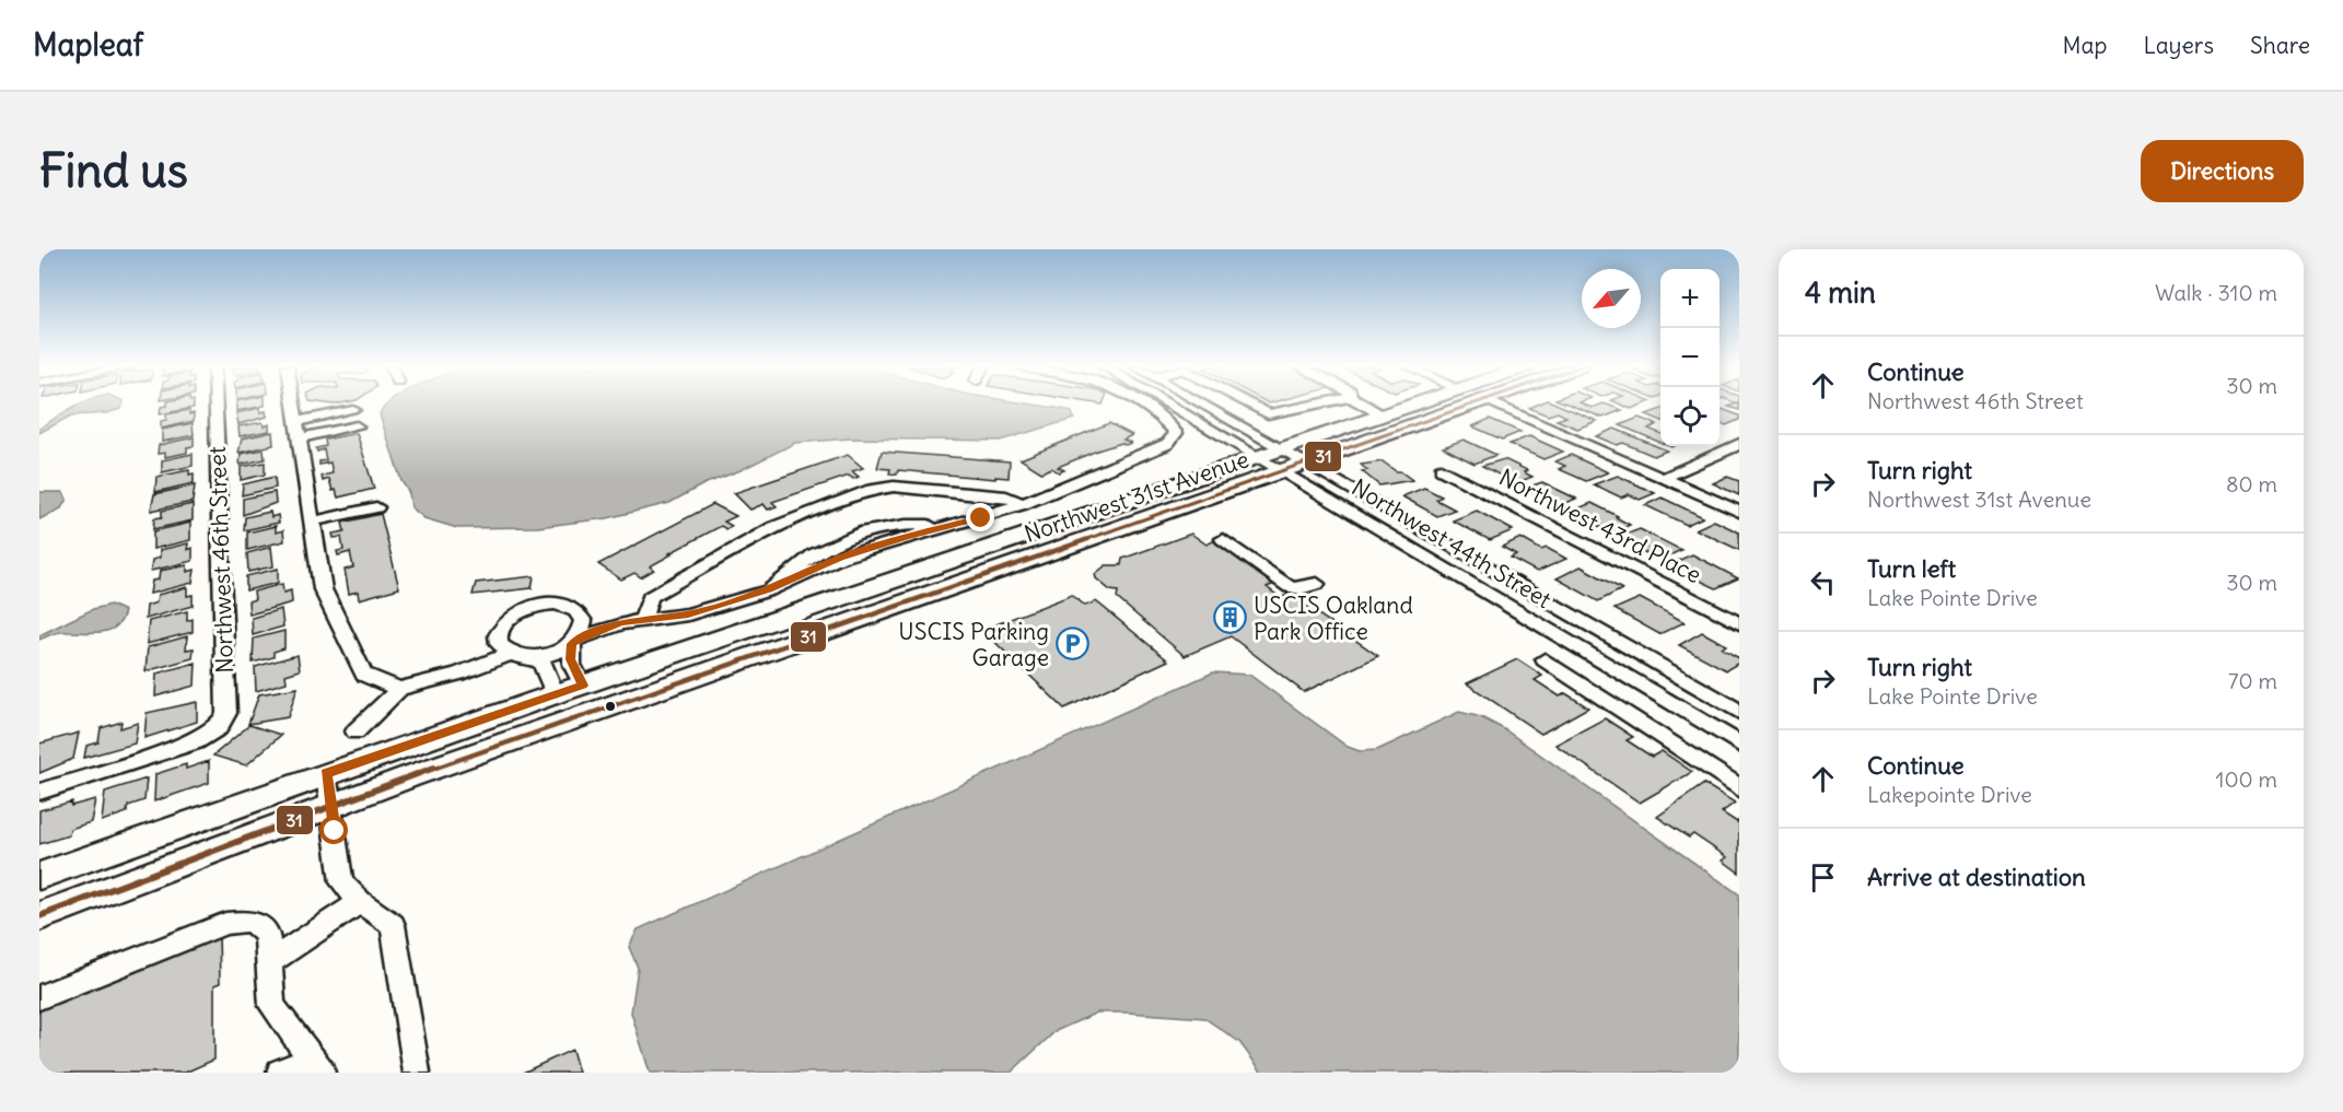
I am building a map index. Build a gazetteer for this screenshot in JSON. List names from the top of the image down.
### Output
{
  "streets": {
    "main road": ["Northwest 31st Avenue"],
    "street": ["Northwest 43rd Place", "Northwest 44th Street", "Northwest 46th Street"]
  },
  "crossings": [
    ["Northwest 31st Avenue", "Northwest 44th Street"]
  ],
  "places": {
    "building": ["USCIS Oakland Park Office"],
    "parking": ["USCIS Parking Garage"]
  },
  "lines": ["transit line 31"],
  "north": "bottom left",
  "page": {
    "header": "Mapleaf",
    "nav": ["Map", "Layers", "Share"],
    "buttons": "Directions",
    "title": "Find us",
    "heading": ["4 min", "Walk · 310 m"],
    "map_buttons": ["+", "−"],
    "list": [
      ["Continue", "Northwest 46th Street", "30 m"],
      ["Turn right", "Northwest 31st Avenue", "80 m"],
      ["Turn left", "Lake Pointe Drive", "30 m"],
      ["Turn right", "Lake Pointe Drive", "70 m"],
      ["Continue", "Lakepointe Drive", "100 m"],
      "Arrive at destination"
    ]
  }
}
